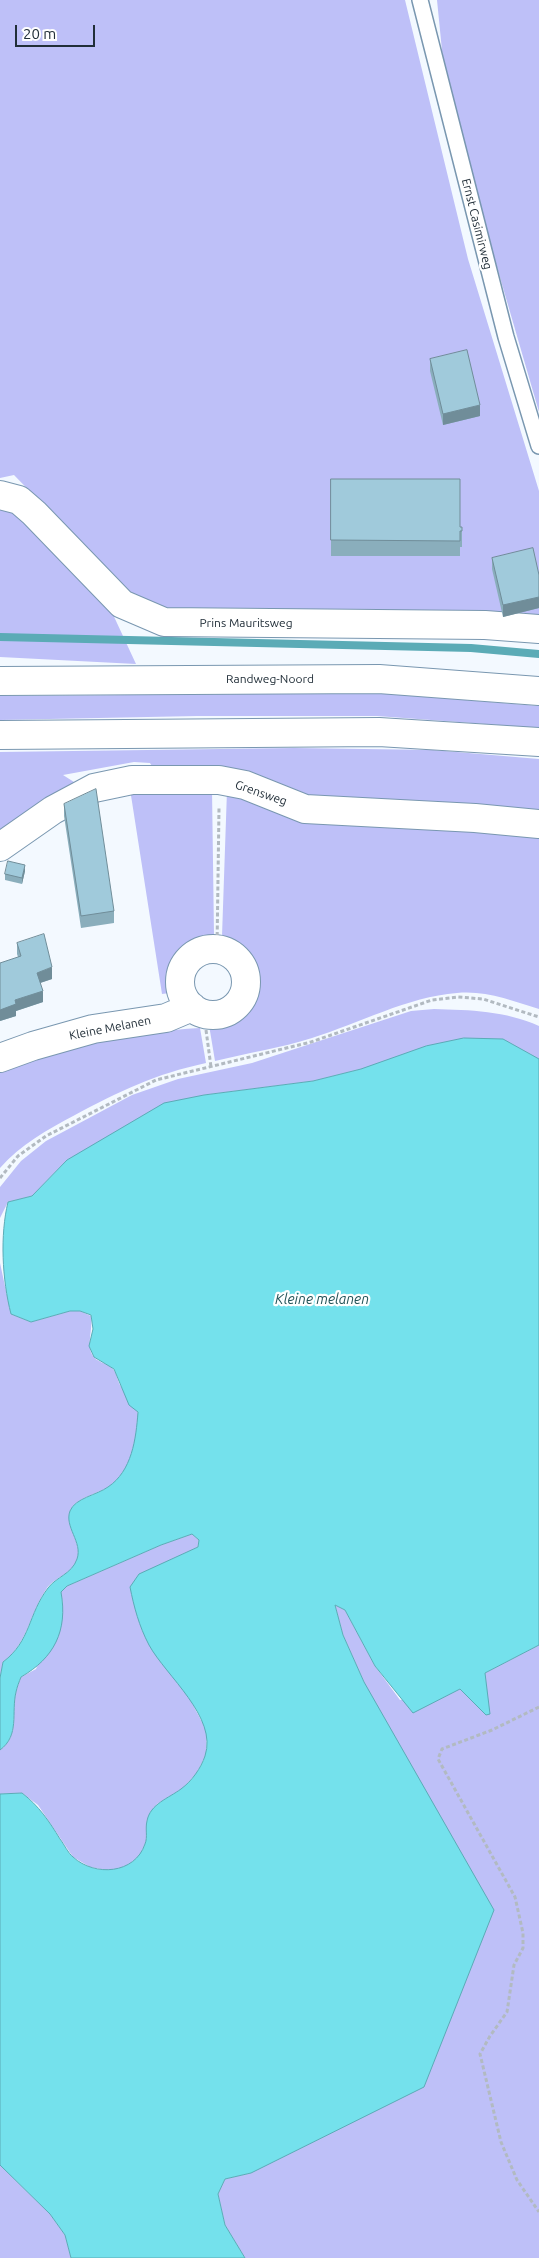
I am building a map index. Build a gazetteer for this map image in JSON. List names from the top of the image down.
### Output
{
  "streets": {
    "street": [
      "Prins Mauritsweg",
      "Randweg-Noord",
      "Grensweg",
      "Kleine Melanen"
    ],
    "lane": ["Ernst Casimirweg"]
  },
  "water": ["Kleine melanen"],
  "scale_bar": "20 m"
}
